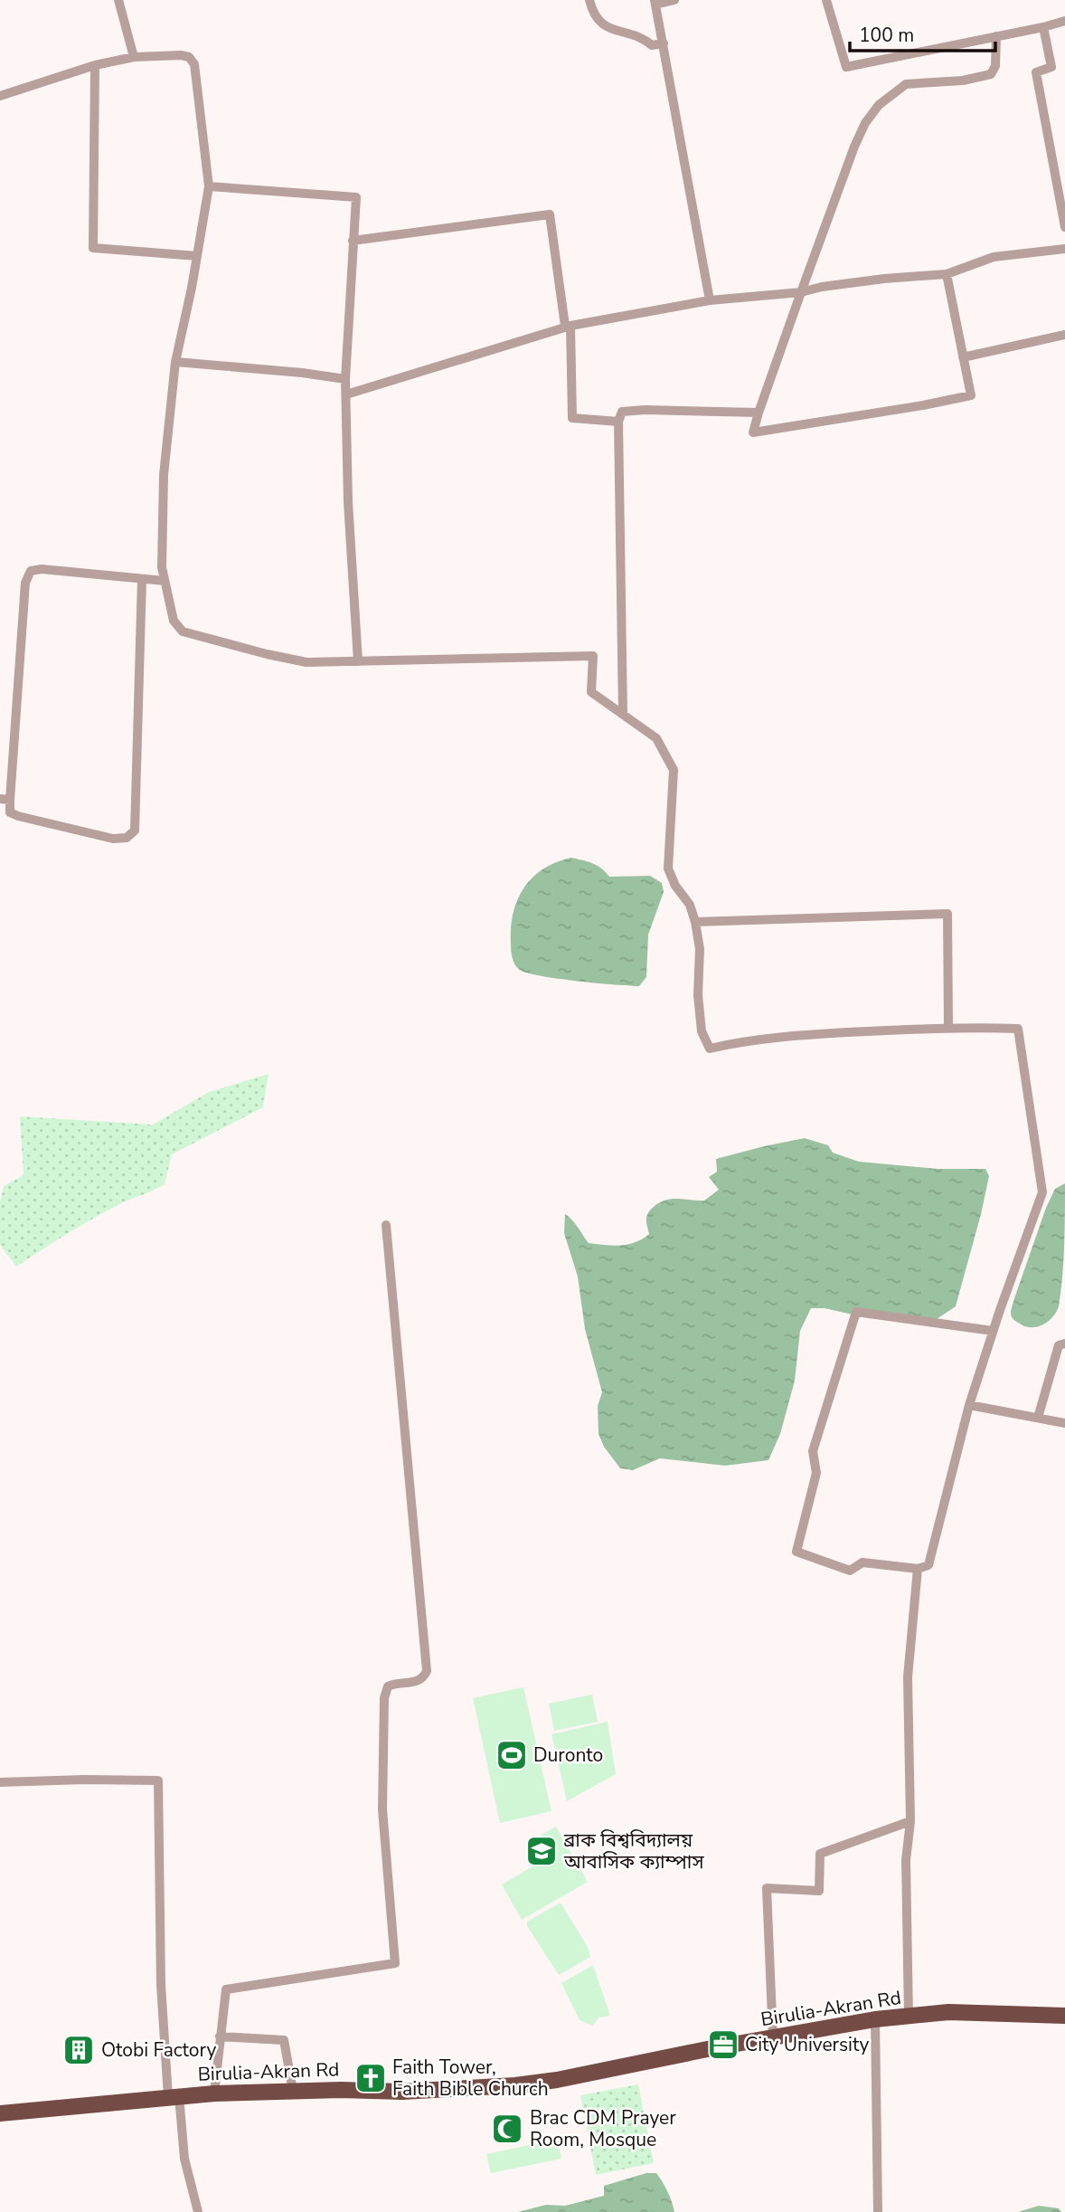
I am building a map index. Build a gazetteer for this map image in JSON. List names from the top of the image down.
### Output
{
  "streets": {
    "highway": ["Birulia-Akran Rd"]
  },
  "places": {
    "sports": ["Duronto"],
    "school or university": ["ব্রাক বিশ্ববিদ্যালয় আবাসিক ক্যাম্পাস"],
    "office": ["City University"],
    "building": ["Otobi Factory"],
    "church": ["Faith Tower, Faith Bible Church"],
    "mosque": ["Brac CDM Prayer Room, Mosque"]
  },
  "scale_bar": "100 m"
}
